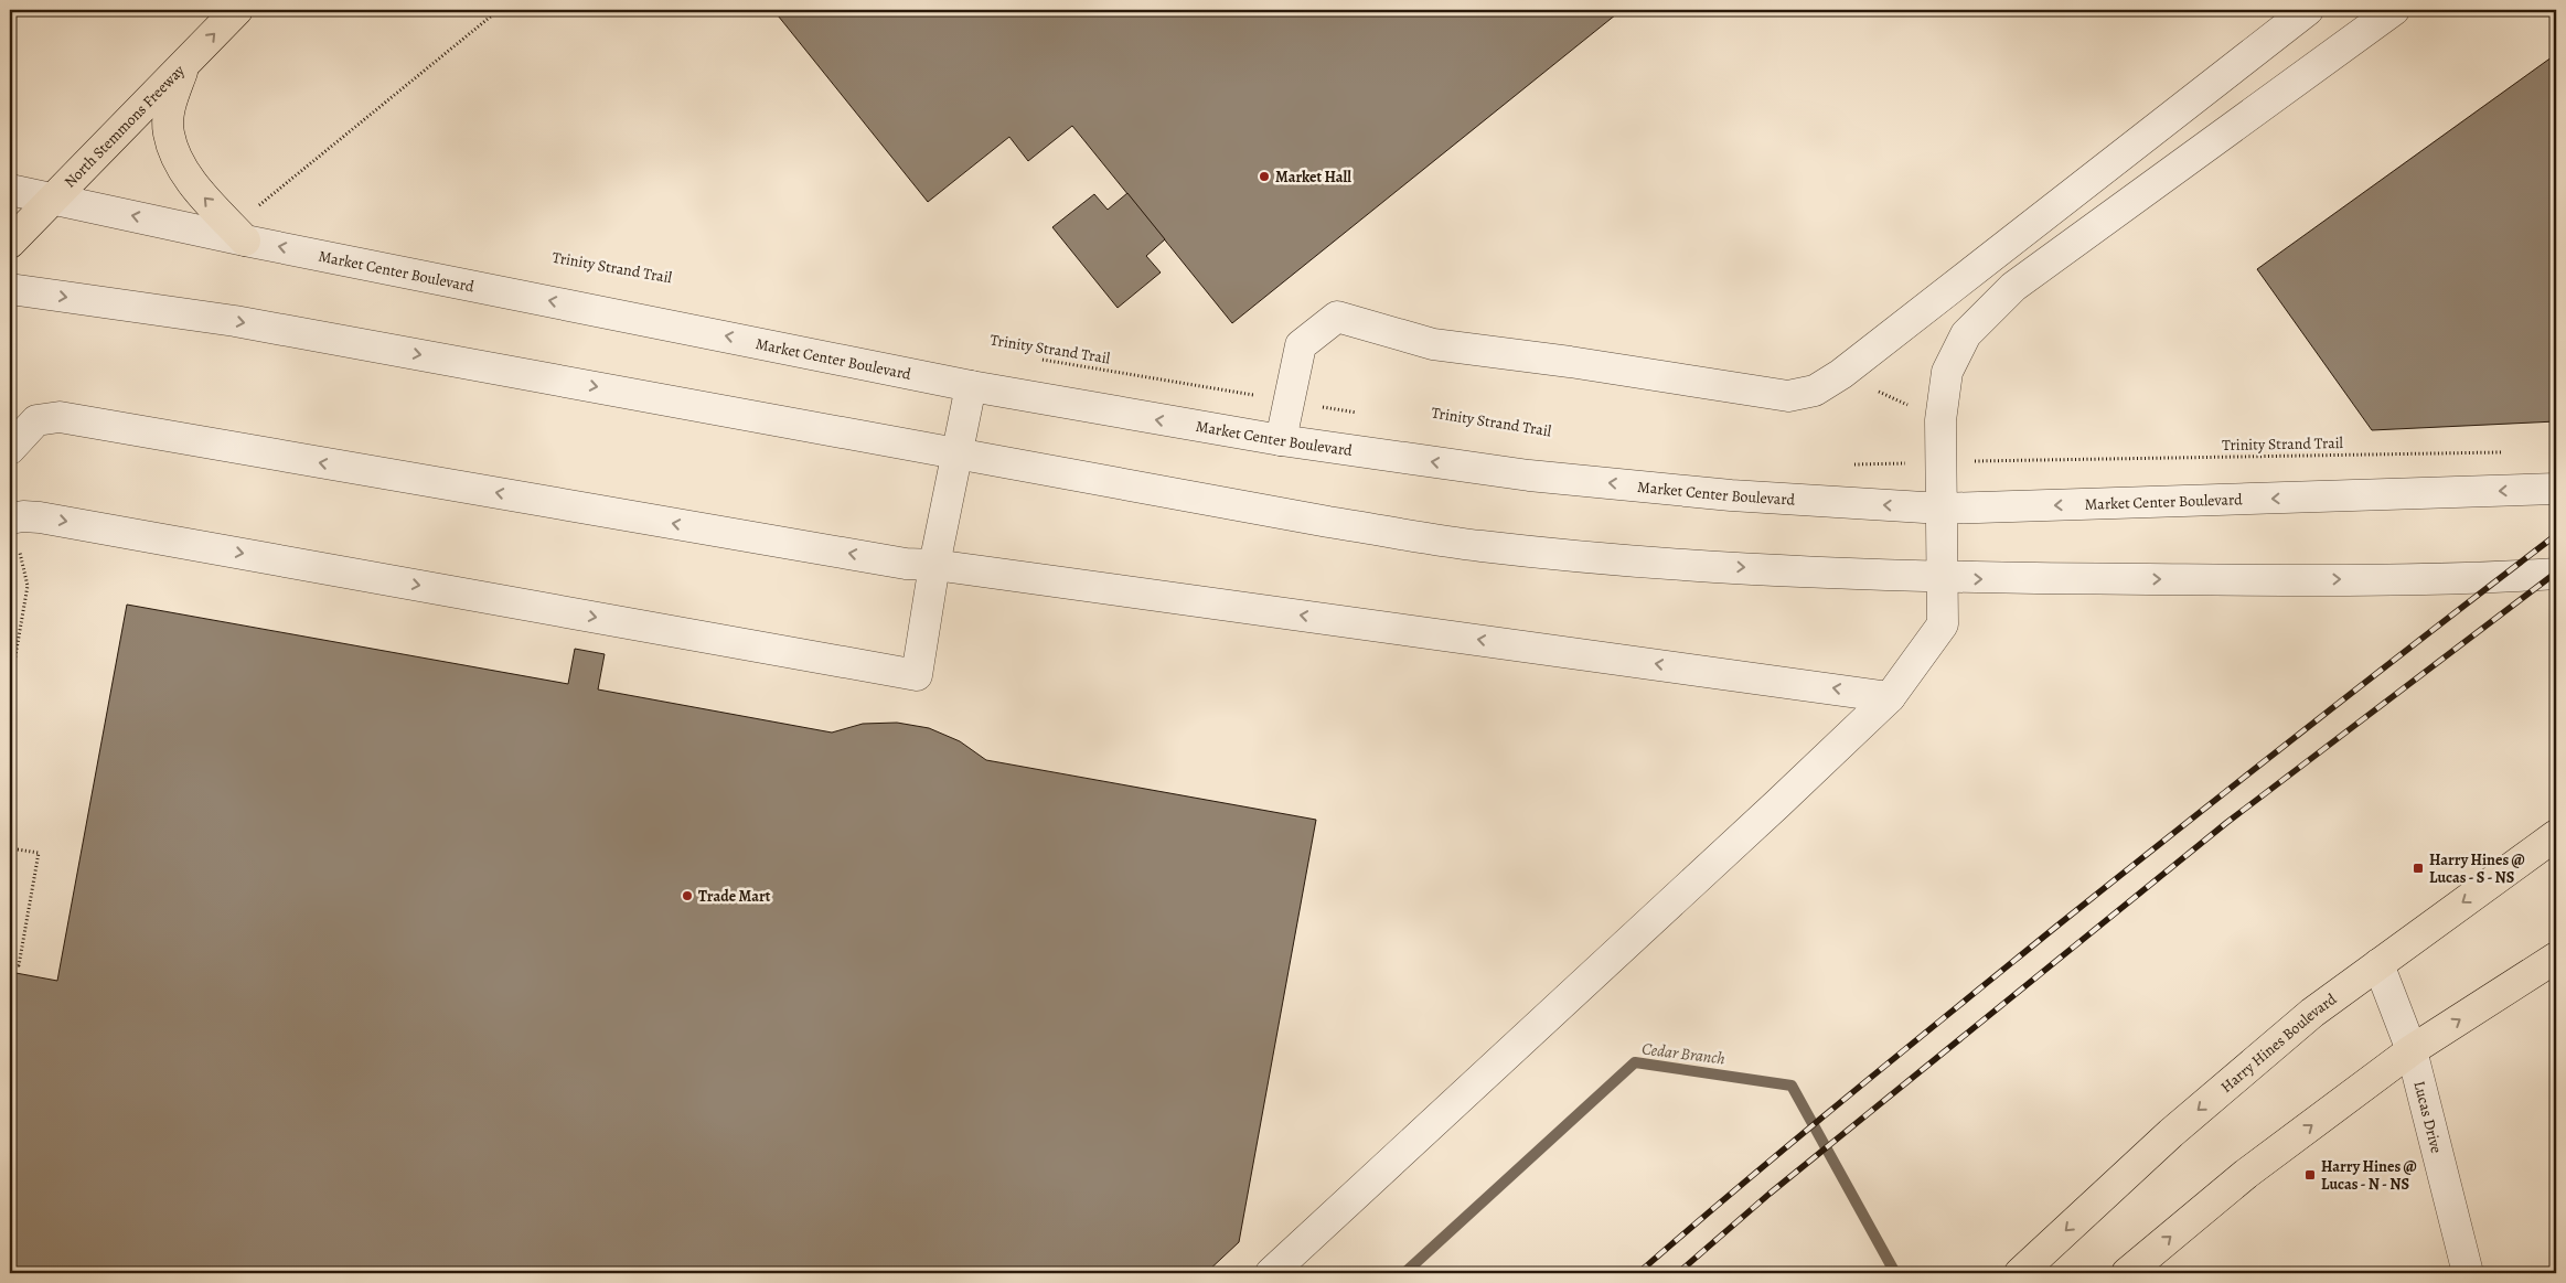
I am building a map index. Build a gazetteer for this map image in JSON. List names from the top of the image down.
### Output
{
  "streets": {
    "main road": ["North Stemmons Freeway", "Harry Hines Boulevard"],
    "street": ["Market Center Boulevard", "Lucas Drive"],
    "path": ["Trinity Strand Trail"]
  },
  "crossings": [
    ["North Stemmons Freeway", "Market Center Boulevard"],
    ["Harry Hines Boulevard", "Lucas Drive"]
  ],
  "water": ["Cedar Branch"],
  "places": {
    "other": ["Market Hall", "Trade Mart"],
    "transit": ["Harry Hines @ Lucas - S - NS", "Harry Hines @ Lucas - N - NS"]
  }
}
